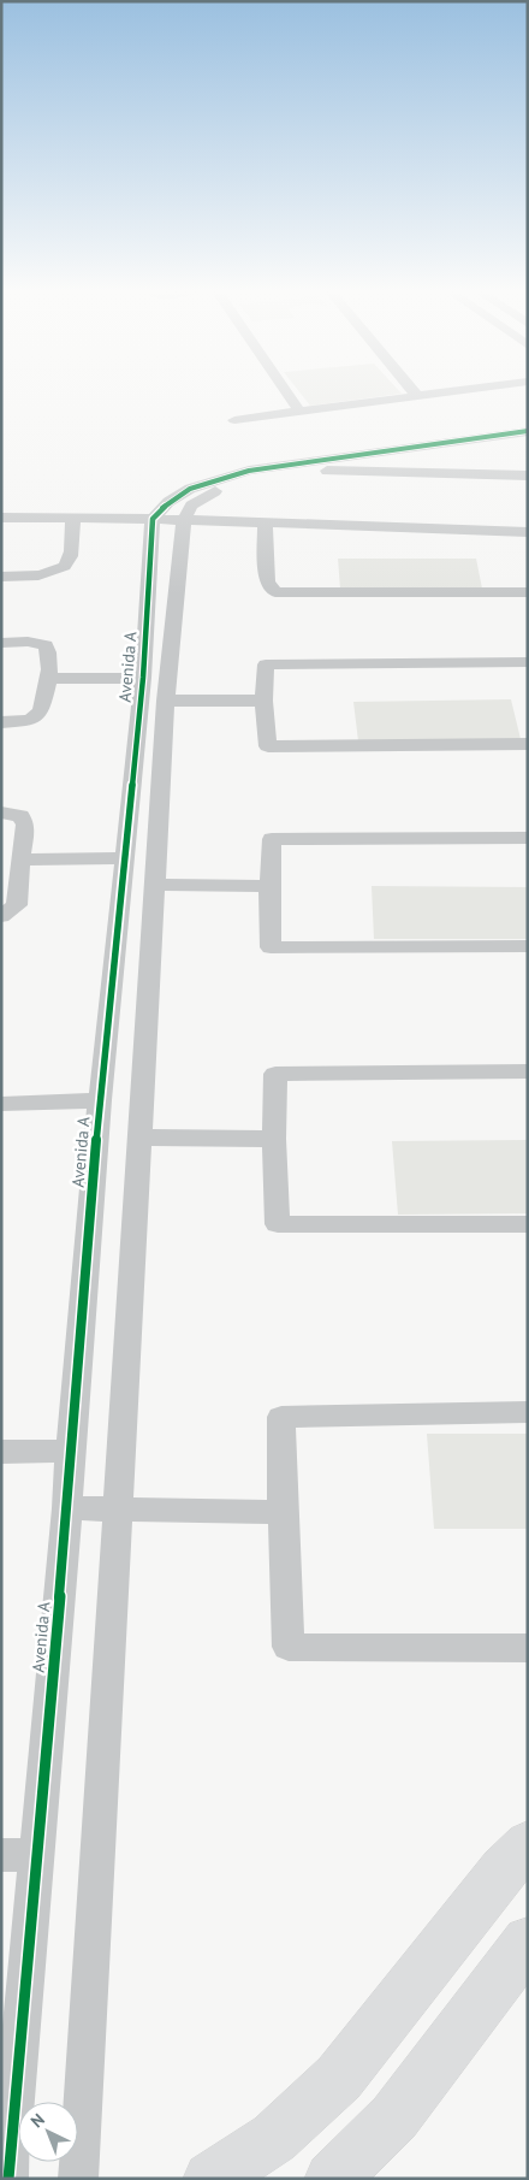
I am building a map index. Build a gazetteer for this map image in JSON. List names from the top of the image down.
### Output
{
  "streets": {
    "street": ["Avenida A"]
  },
  "north": "top left"
}
